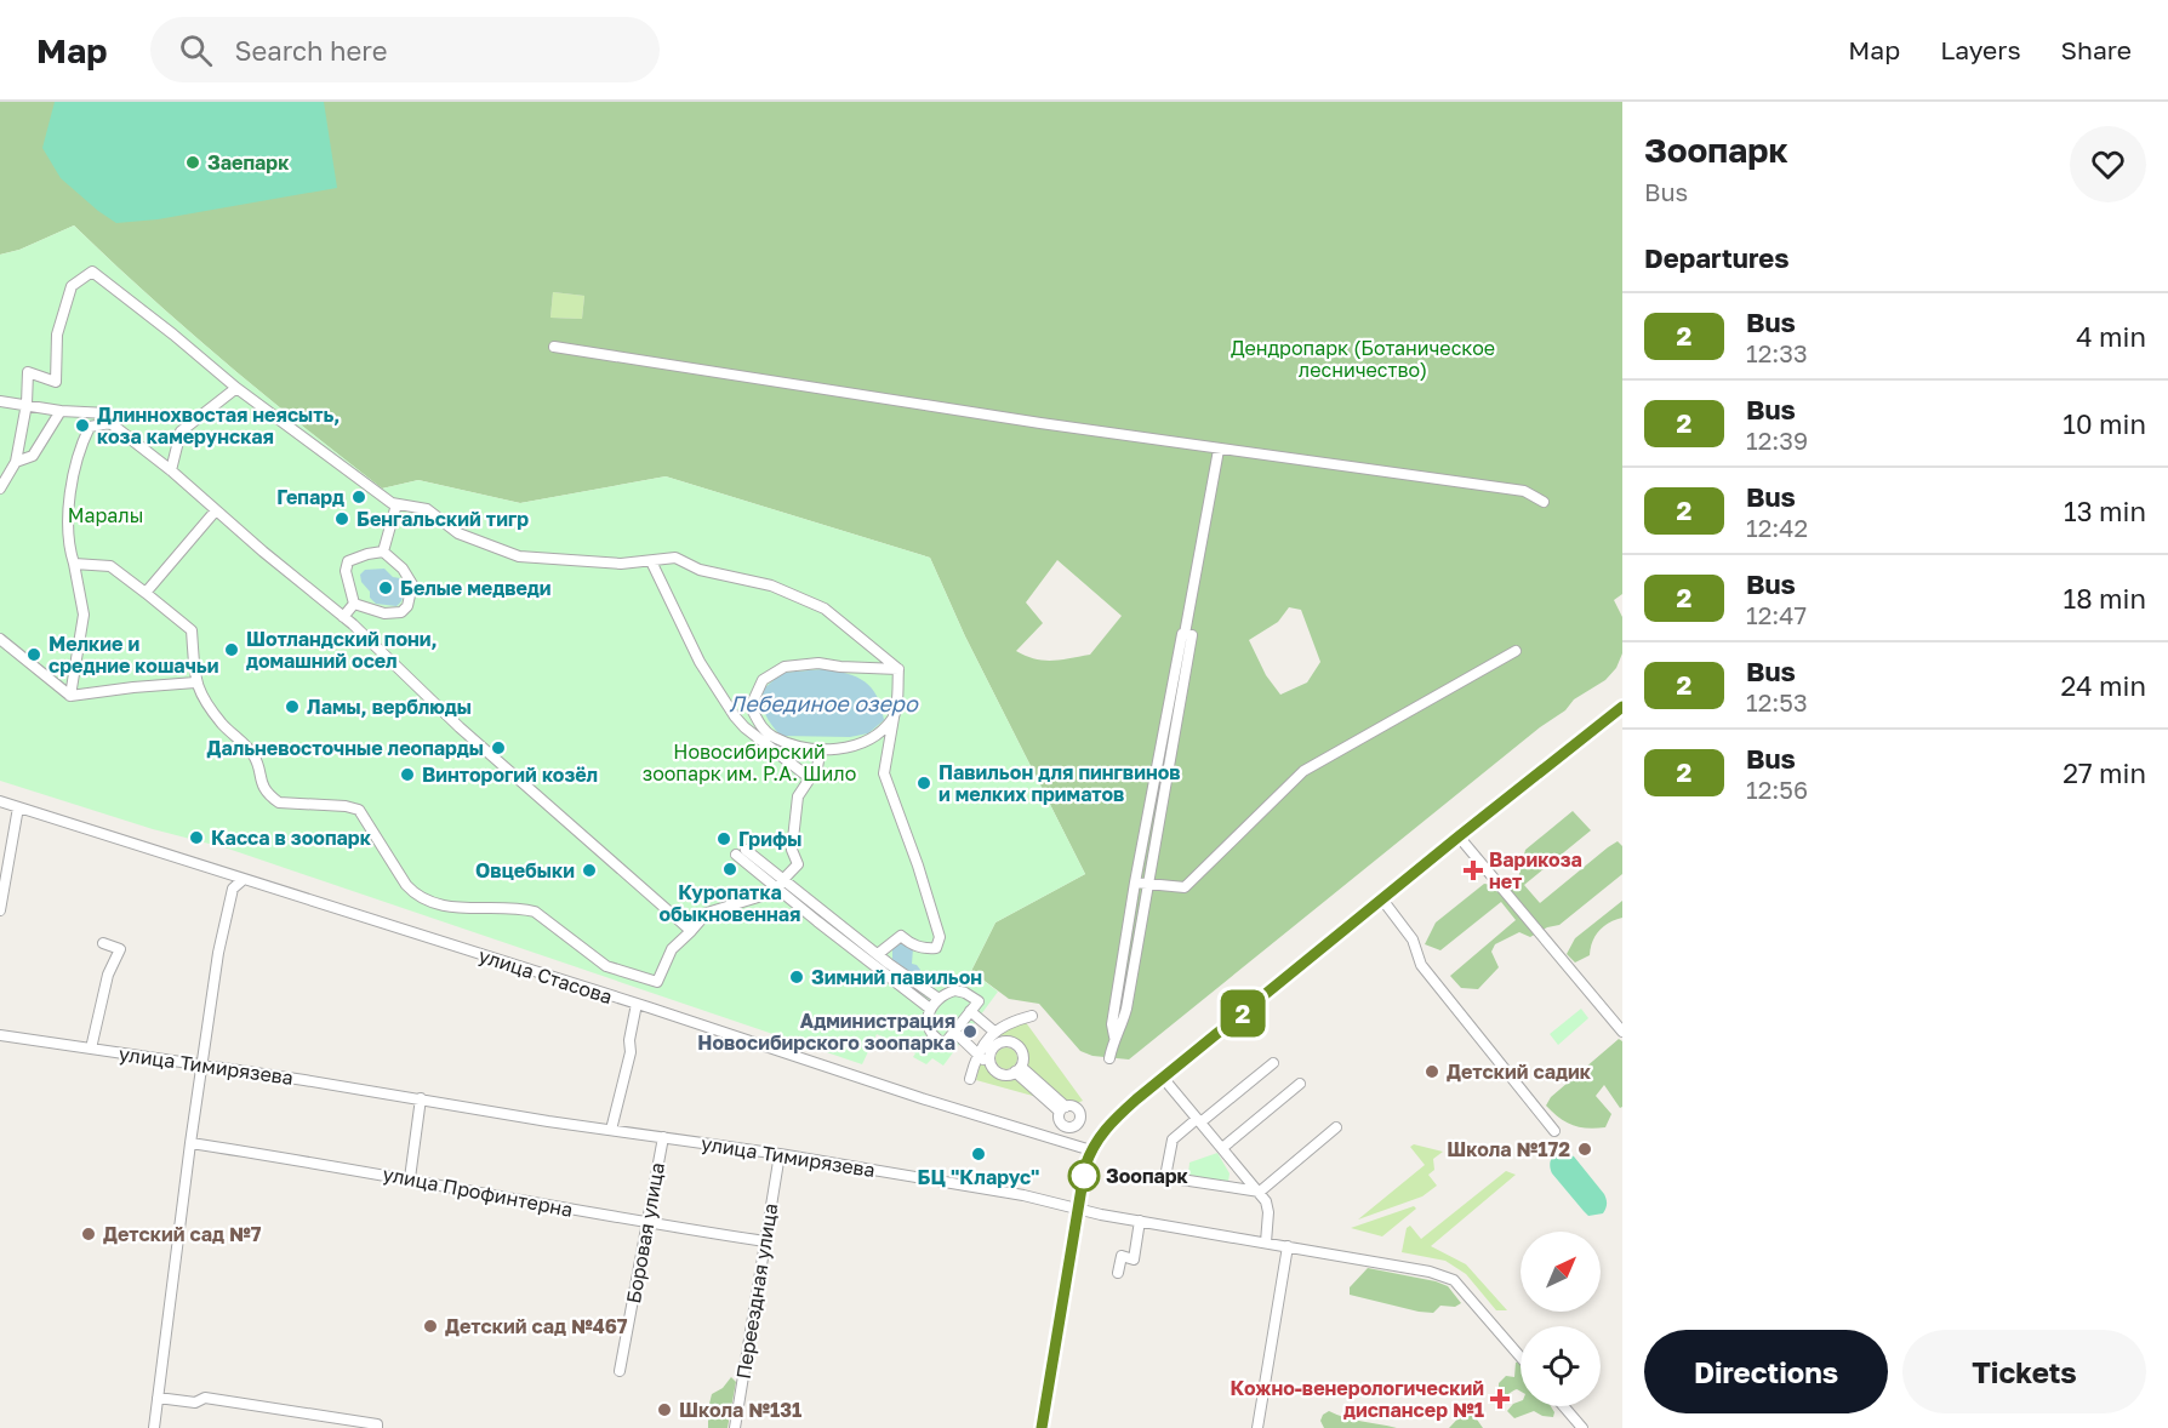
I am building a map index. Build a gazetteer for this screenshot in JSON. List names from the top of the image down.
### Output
{
  "streets": {
    "street": [
      "улица Стасова",
      "улица Тимирязева",
      "улица Профинтерна",
      "Боровая улица",
      "Переездная улица"
    ]
  },
  "crossings": [
    ["улица Тимирязева", "Боровая улица"],
    ["улица Тимирязева", "Переездная улица"],
    ["улица Профинтерна", "Боровая улица"],
    ["улица Профинтерна", "Переездная улица"]
  ],
  "water": ["Лебединое озеро"],
  "parks": ["Дендропарк (Ботаническое лесничество)", "Маралы", "Новосибирский зоопарк им. Р.А. Шило"],
  "places": {
    "other": [
      "Заепарк",
      "Длиннохвостая неясыть, коза камерунская",
      "Гепард",
      "Бенгальский тигр",
      "Белые медведи",
      "Шотландский пони, домашний осел",
      "Мелкие и средние кошачьи",
      "Ламы, верблюды",
      "Дальневосточные леопарды",
      "Винторогий козёл",
      "Павильон для пингвинов и мелких приматов",
      "Касса в зоопарк",
      "Грифы",
      "Куропатка обыкновенная",
      "Овцебыки",
      "Зимний павильон",
      "Администрация Новосибирского зоопарка",
      "Детский садик",
      "Школа №172",
      "БЦ \"Кларус\"",
      "Зоопарк",
      "Детский сад №7",
      "Детский сад №467",
      "Школа №131"
    ],
    "health": ["Варикоза нет", "Кожно-венерологический диспансер №1"]
  },
  "lines": ["bus line 2"],
  "north": "top right",
  "page": {
    "header": "Map",
    "search": "Search here",
    "nav": ["Map", "Layers", "Share"],
    "on_map": "2",
    "heading": [
      ["Зоопарк", "Bus"],
      "Departures"
    ],
    "list": [
      {
        "mark": "2",
        "name": "Bus",
        "note": "12:33",
        "value": "4 min"
      },
      {
        "mark": "2",
        "name": "Bus",
        "note": "12:39",
        "value": "10 min"
      },
      {
        "mark": "2",
        "name": "Bus",
        "note": "12:42",
        "value": "13 min"
      },
      {
        "mark": "2",
        "name": "Bus",
        "note": "12:47",
        "value": "18 min"
      },
      {
        "mark": "2",
        "name": "Bus",
        "note": "12:53",
        "value": "24 min"
      },
      {
        "mark": "2",
        "name": "Bus",
        "note": "12:56",
        "value": "27 min"
      }
    ],
    "buttons": ["Directions", "Tickets"]
  }
}
